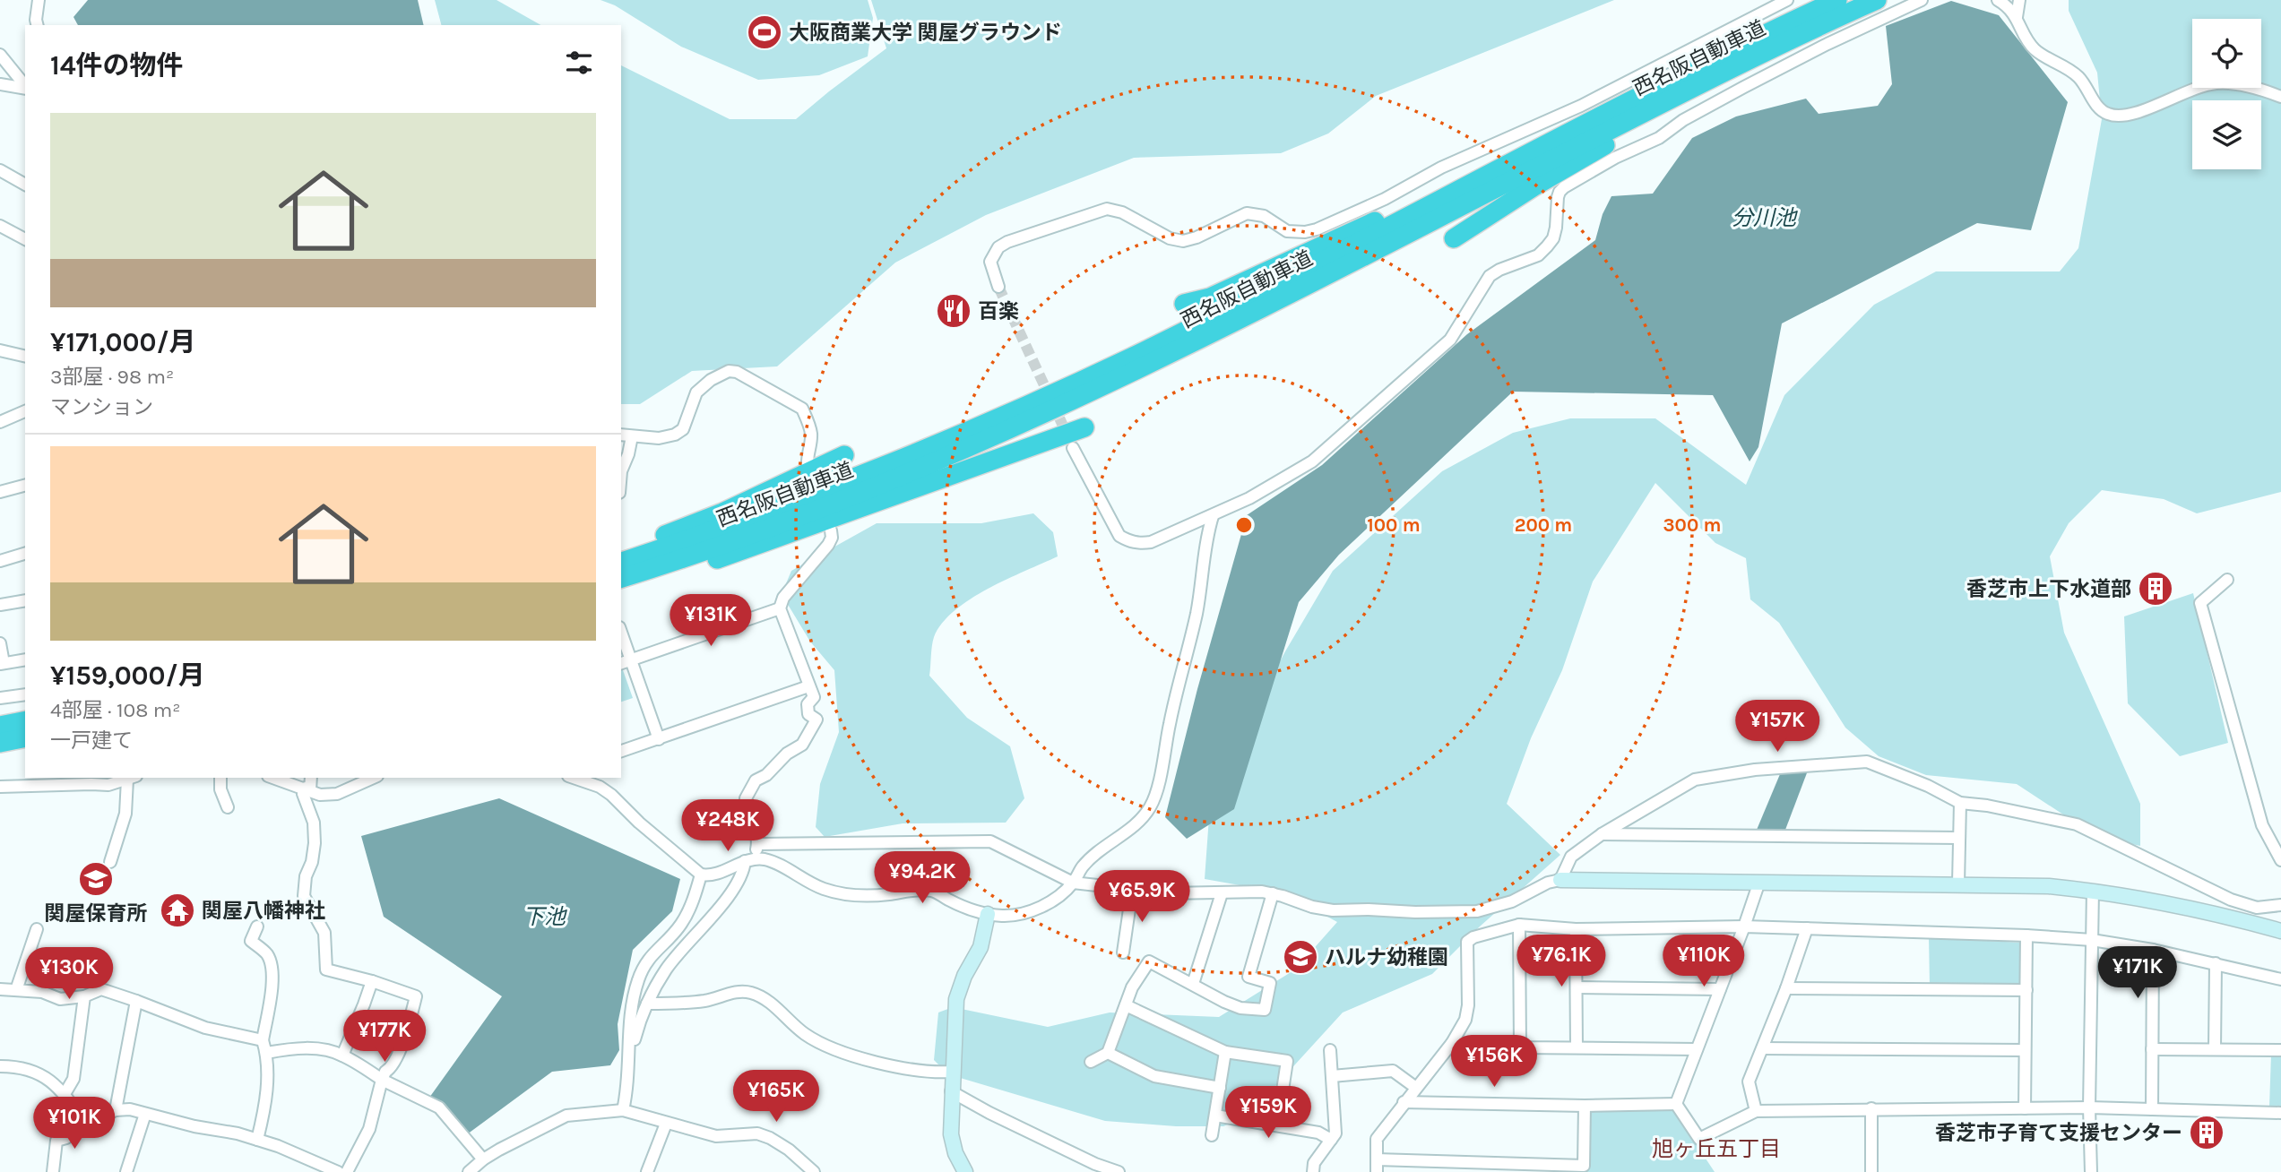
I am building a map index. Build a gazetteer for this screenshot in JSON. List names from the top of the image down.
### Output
{
  "streets": {
    "highway": ["西名阪自動車道"]
  },
  "districts": ["旭ヶ丘五丁目"],
  "water": ["分川池", "下池"],
  "places": {
    "sports": ["大阪商業大学 関屋グラウンド"],
    "restaurant": ["百楽"],
    "building": ["香芝市上下水道部", "香芝市子育て支援センター"],
    "school or university": ["関屋保育所", "ハルナ幼稚園"],
    "temple": ["関屋八幡神社"]
  },
  "page": {
    "heading": "14件の物件",
    "list": [
      {
        "name": "¥171,000/月",
        "note": "3部屋 · 98 m² · マンション"
      },
      {
        "name": "¥159,000/月",
        "note": "4部屋 · 108 m² · 一戸建て"
      }
    ],
    "price": [
      "¥131K",
      "¥157K",
      "¥248K",
      "¥94.2K",
      "¥65.9K",
      "¥76.1K",
      "¥110K",
      "¥171K",
      "¥130K",
      "¥177K",
      "¥156K",
      "¥165K",
      "¥159K",
      "¥101K"
    ]
  },
  "rings": ["100 m", "200 m", "300 m"]
}
